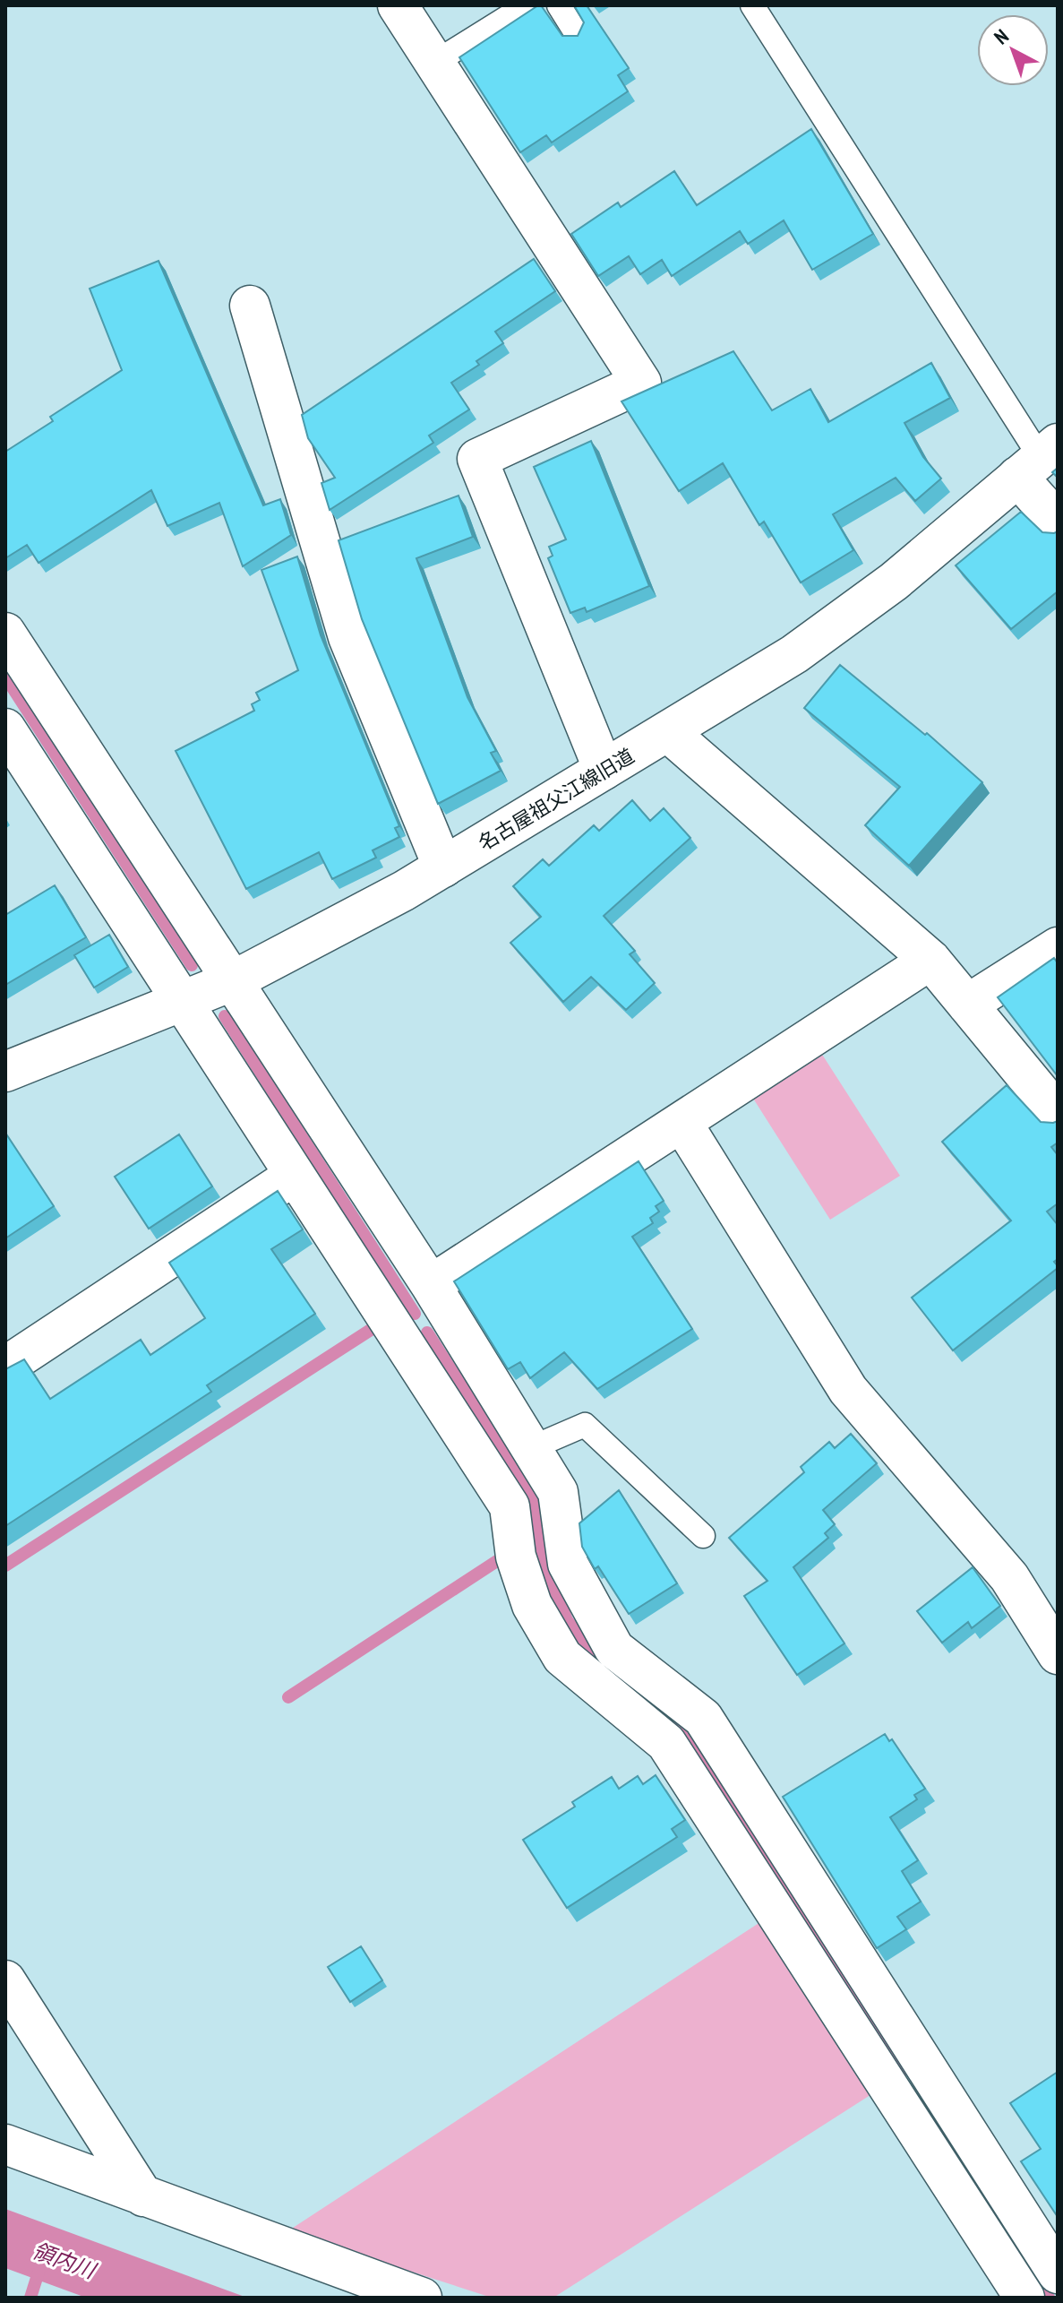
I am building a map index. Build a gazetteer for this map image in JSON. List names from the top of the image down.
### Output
{
  "streets": {
    "street": ["名古屋祖父江線旧道"]
  },
  "water": ["領内川"],
  "north": "top left"
}
